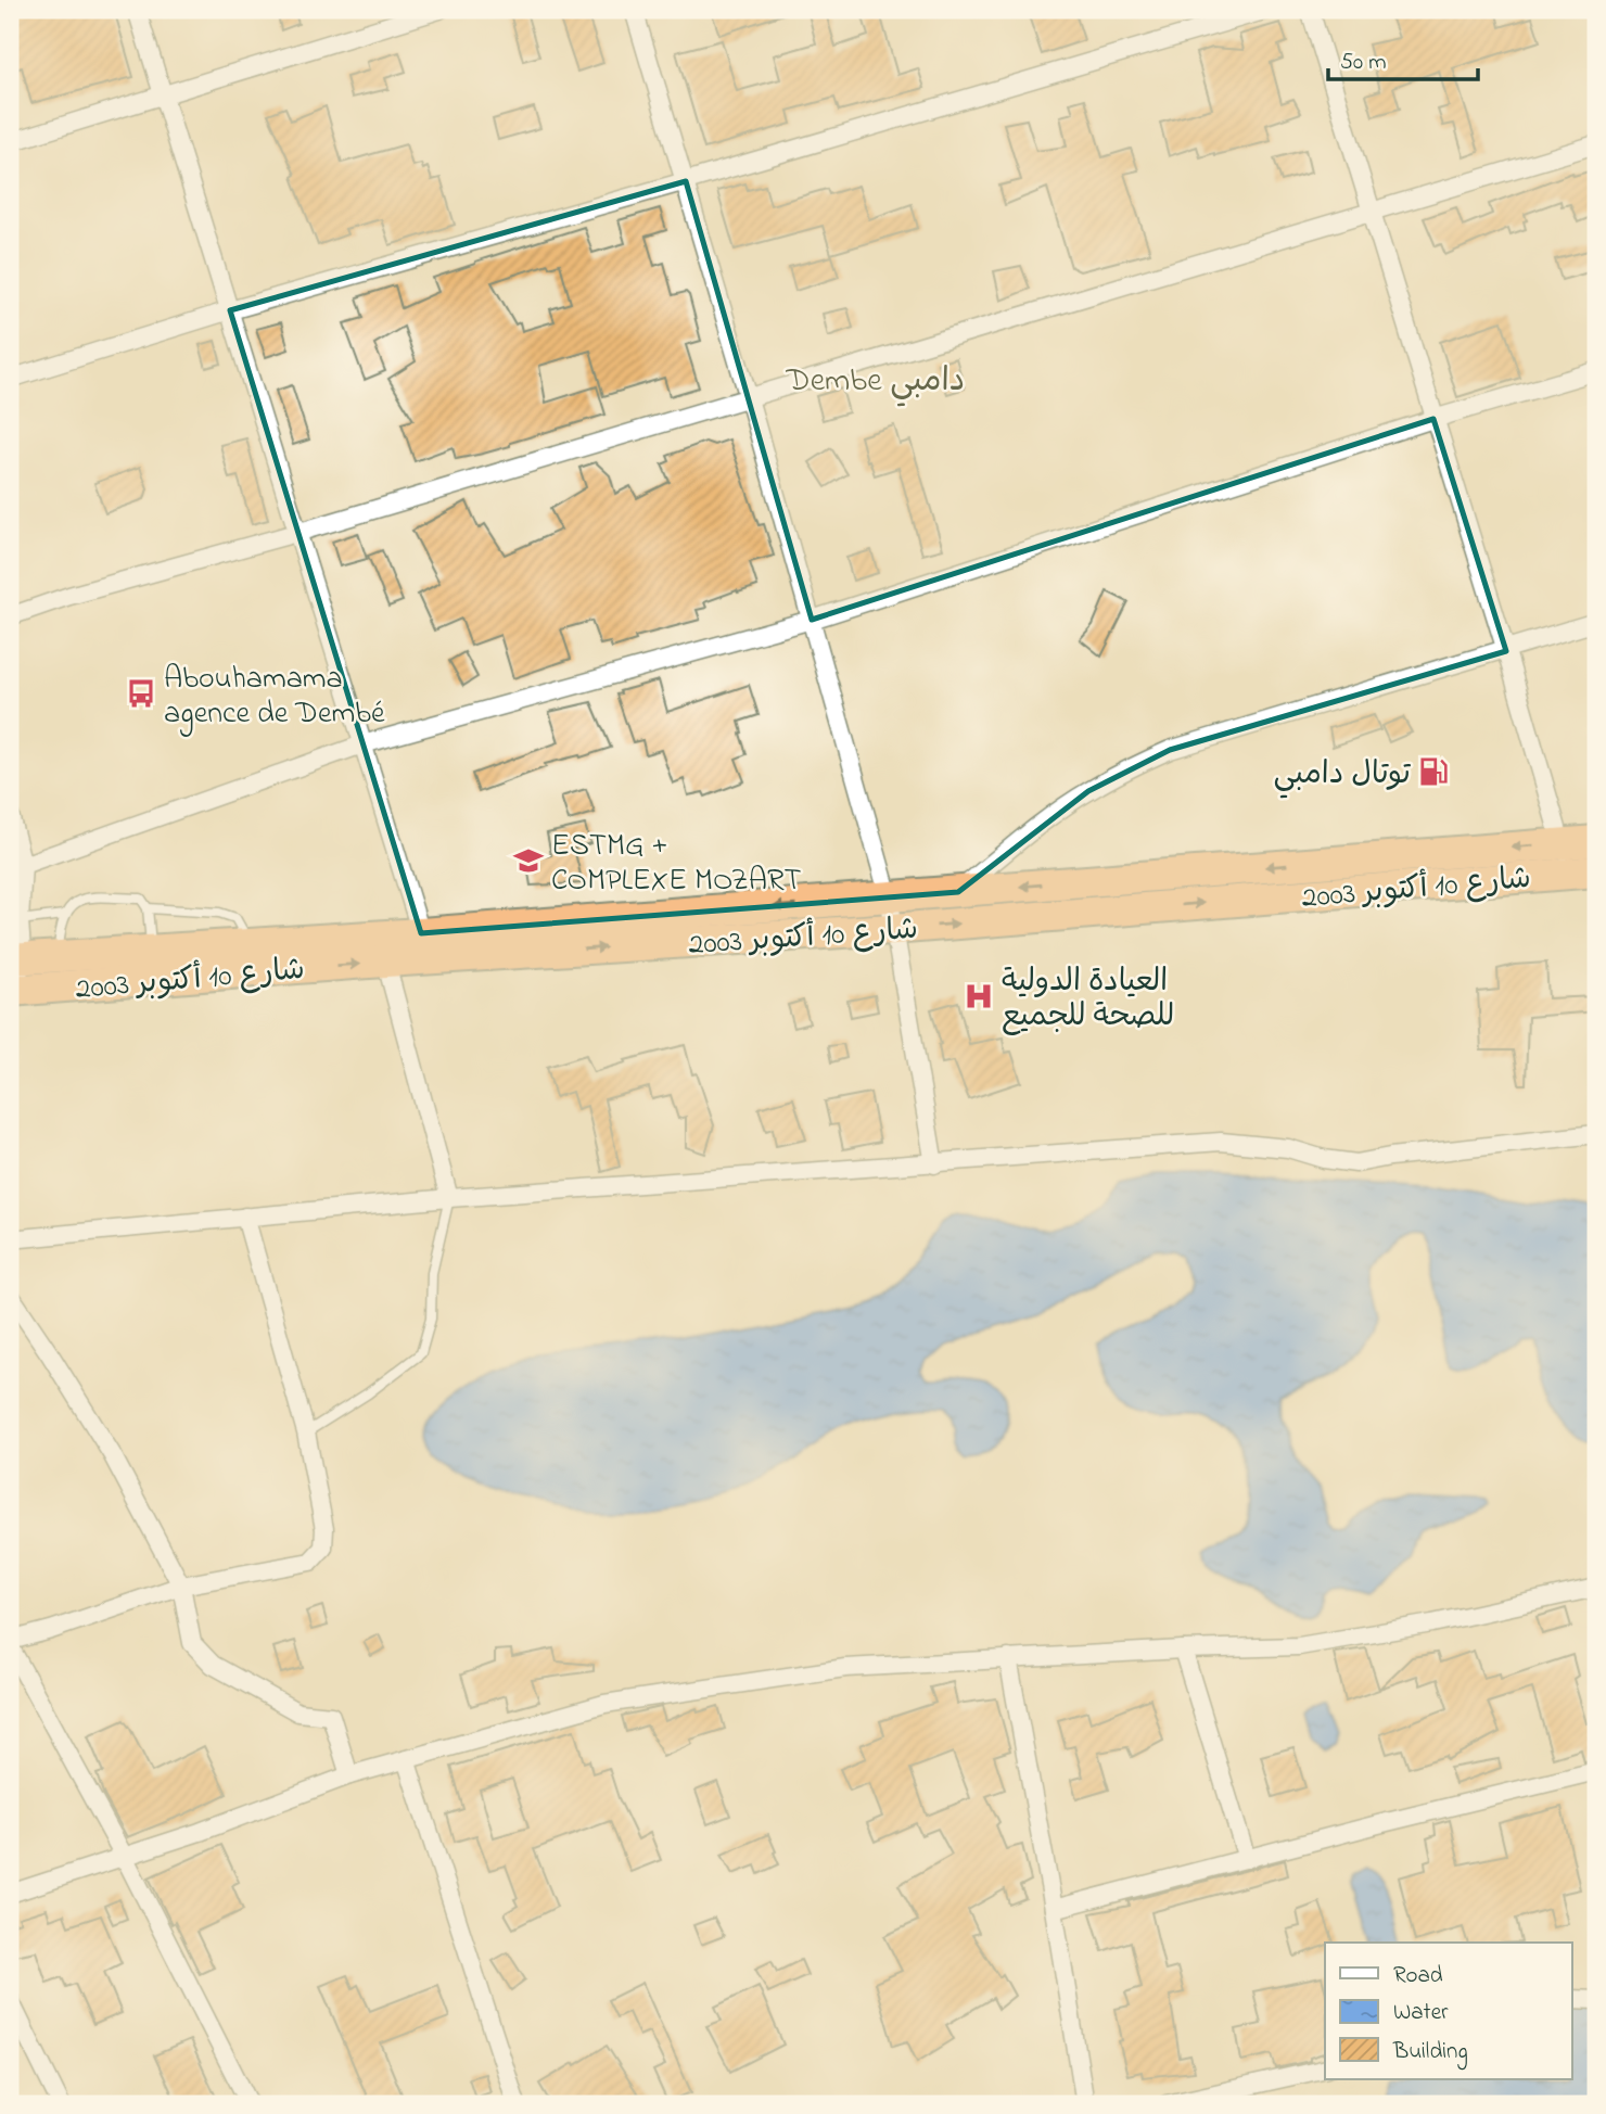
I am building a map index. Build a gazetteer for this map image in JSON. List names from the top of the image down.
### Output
{
  "streets": {
    "highway": ["شارع 10 أكتوبر 2003"]
  },
  "districts": ["Dembe دامبي"],
  "places": {
    "bus stop": ["Abouhamama agence de Dembé"],
    "fuel station": ["توتال دامبي"],
    "school or university": ["ESTMG + COMPLEXE MOZART"],
    "hospital": ["العيادة الدولية للصحة للجميع"]
  },
  "legend": ["Road", "Water", "Building"],
  "scale_bar": "50 m"
}
